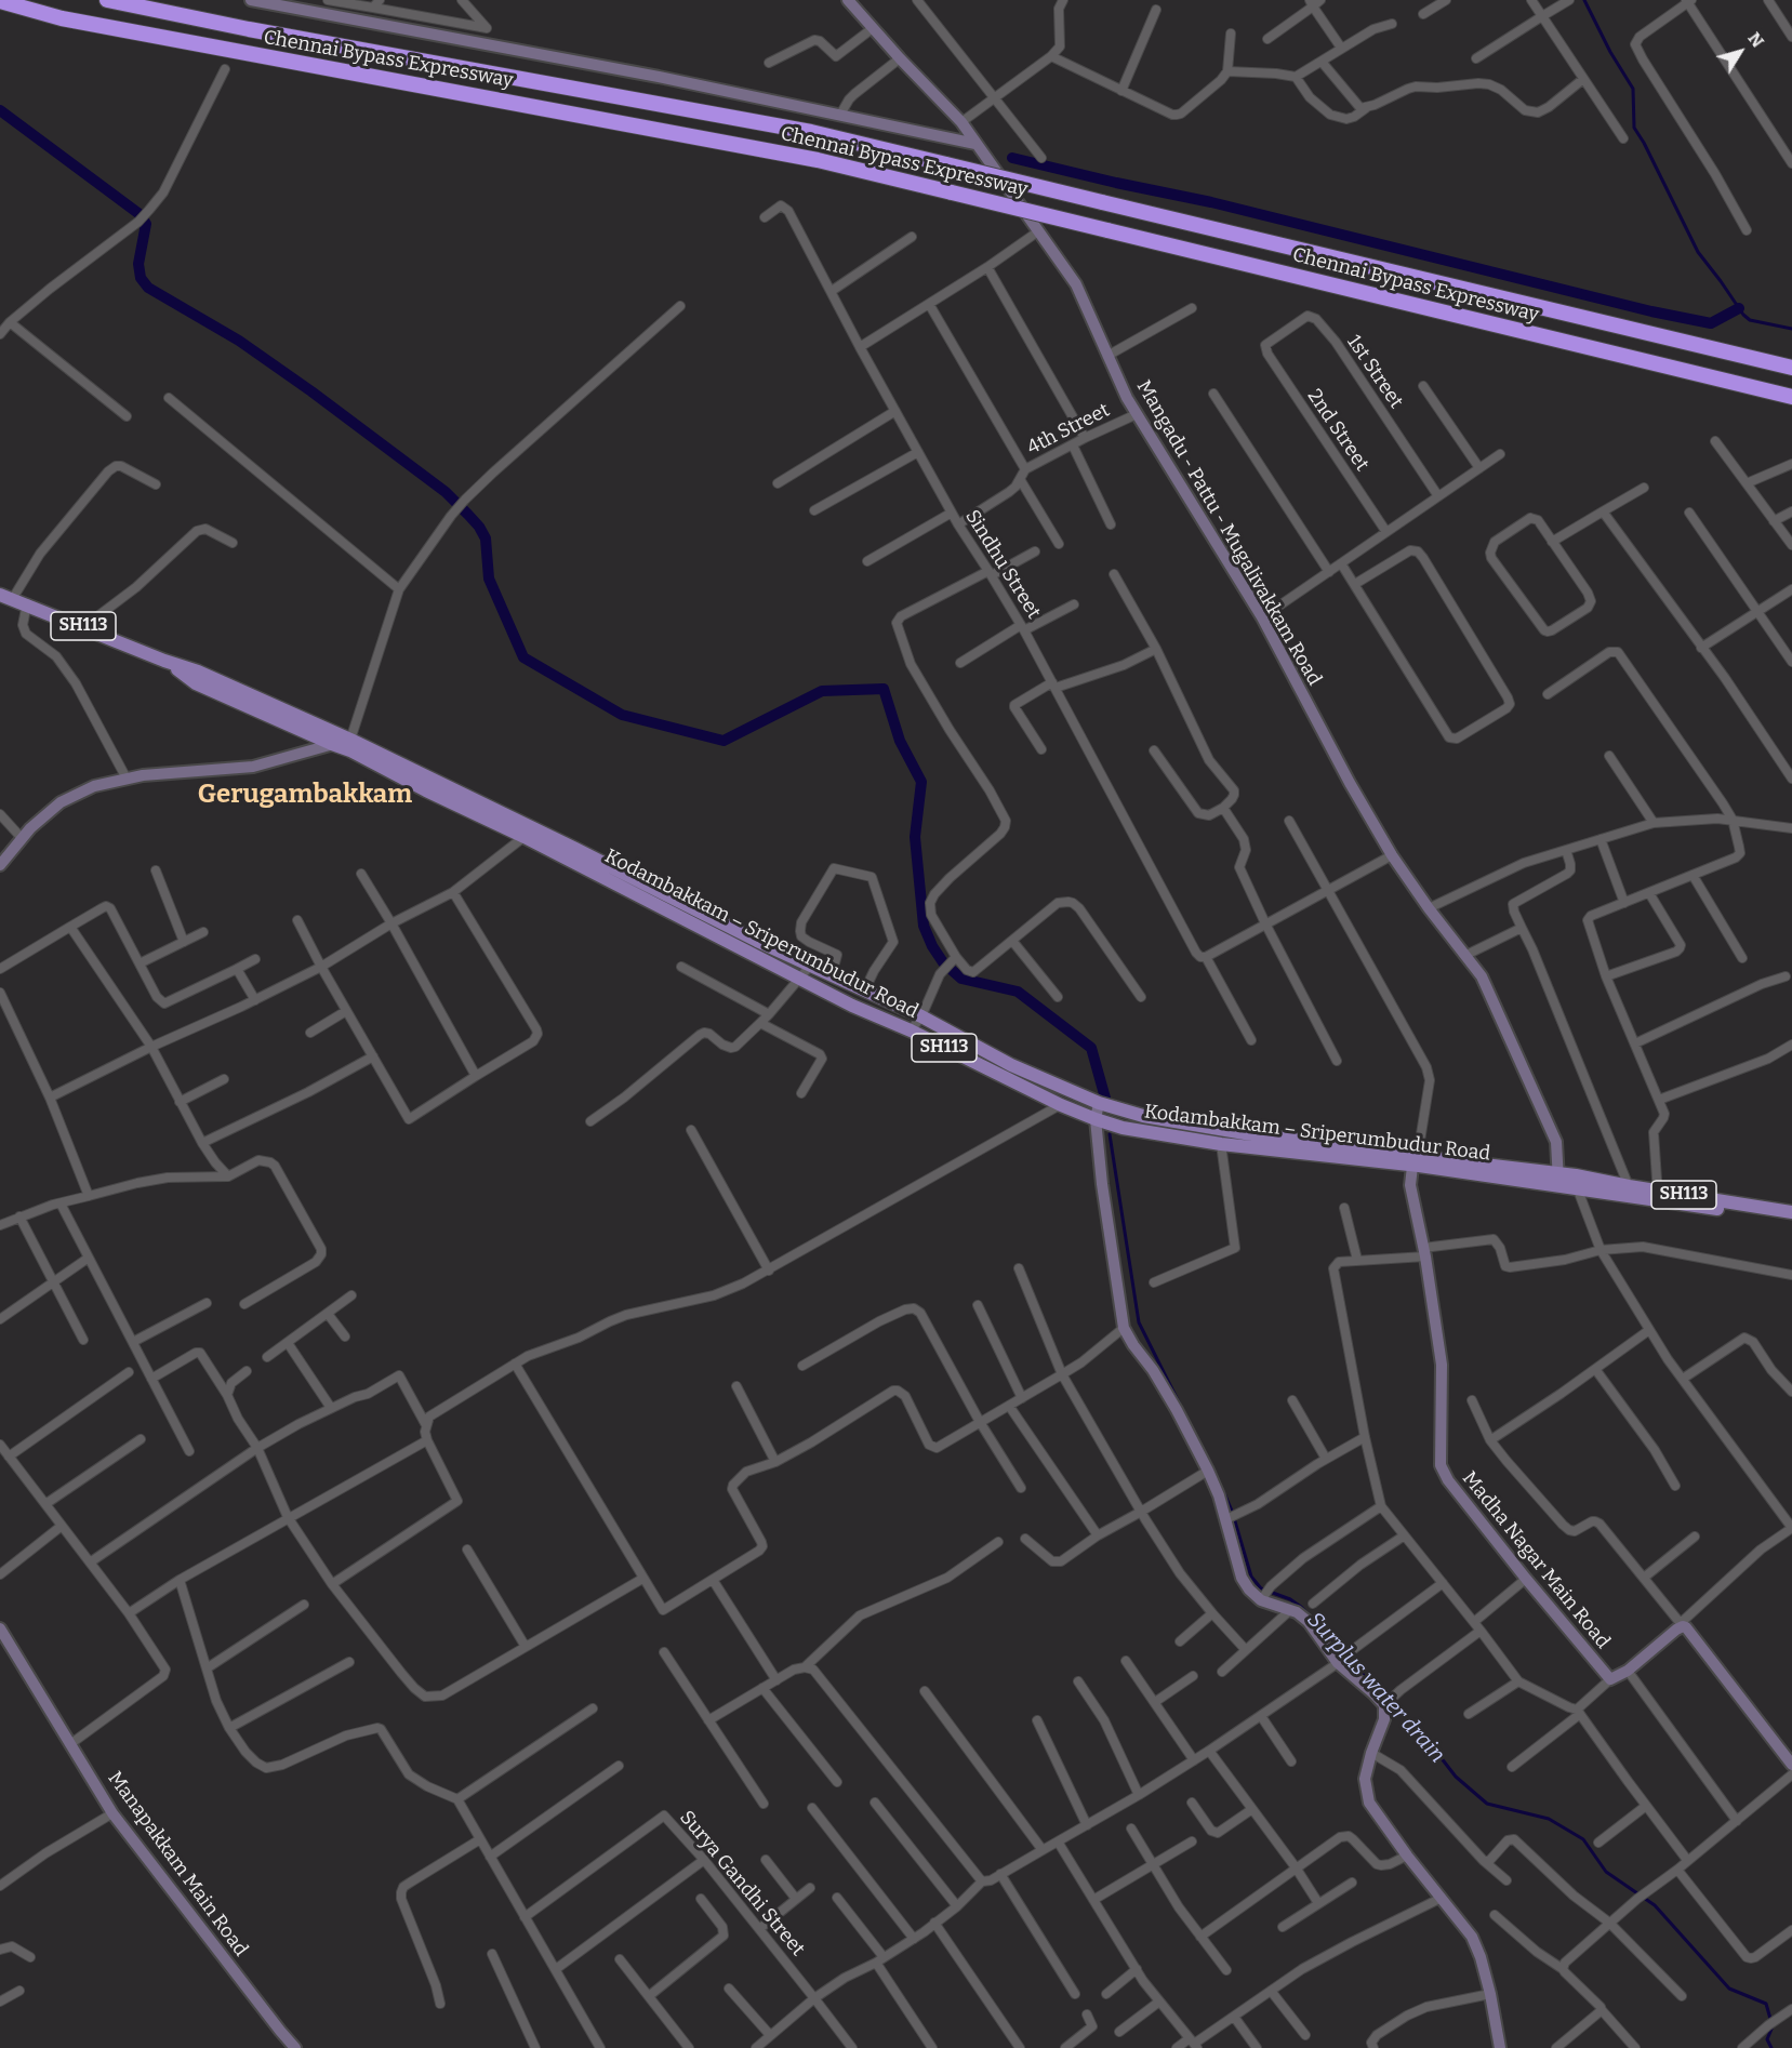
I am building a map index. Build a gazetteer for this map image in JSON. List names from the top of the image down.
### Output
{
  "streets": {
    "highway": ["Chennai Bypass Expressway"],
    "main road": ["SH113", "Kodambakkam – Sriperumbudur Road"],
    "street": [
      "1st Street",
      "4th Street",
      "2nd Street",
      "Mangadu - Pattu - Mugalivakkam Road",
      "Sindhu Street",
      "Madha Nagar Main Road",
      "Manapakkam Main Road",
      "Surya Gandhi Street"
    ]
  },
  "crossings": [
    ["1st Street", "2nd Street"],
    ["4th Street", "Mangadu - Pattu - Mugalivakkam Road"],
    ["4th Street", "Sindhu Street"],
    ["Mangadu - Pattu - Mugalivakkam Road", "Kodambakkam – Sriperumbudur Road"],
    ["Kodambakkam – Sriperumbudur Road", "Madha Nagar Main Road"]
  ],
  "districts": ["Gerugambakkam"],
  "water": ["Surplus water drain"],
  "north": "top right"
}
